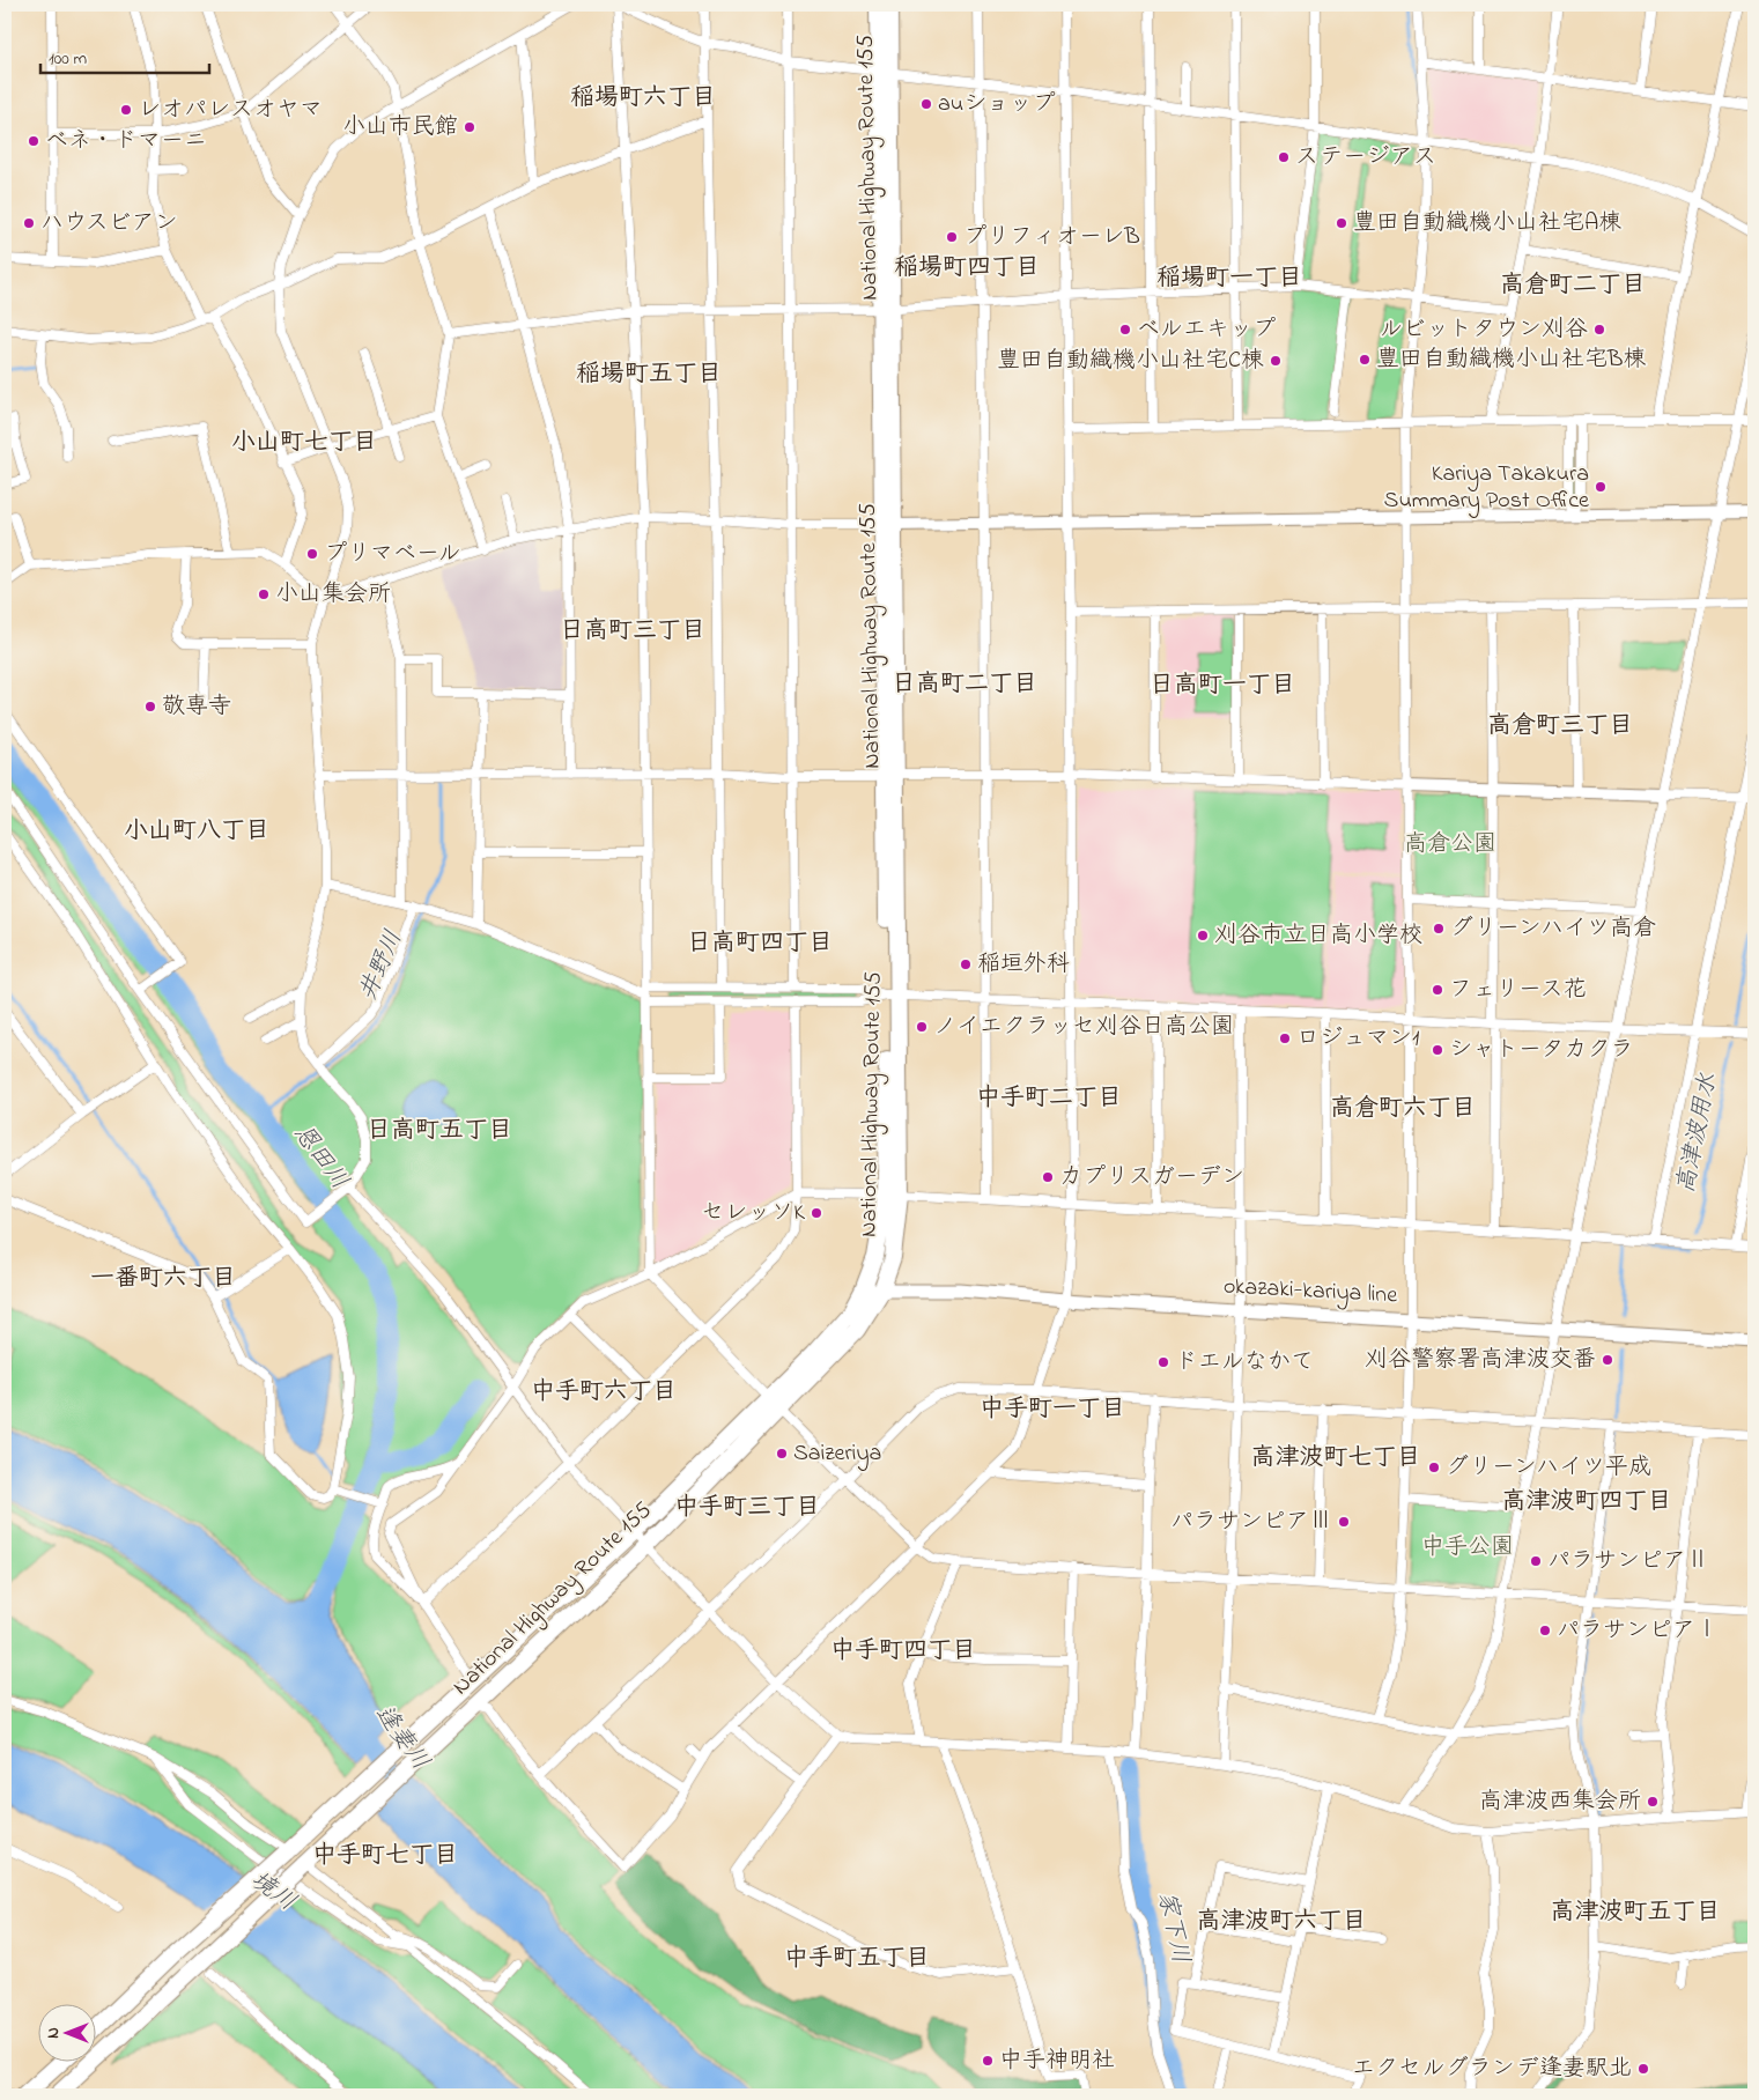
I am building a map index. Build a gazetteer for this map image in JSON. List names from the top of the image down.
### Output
{
  "streets": {
    "highway": ["National Highway Route 155"],
    "main road": ["okazaki-kariya line"]
  },
  "crossings": [
    ["National Highway Route 155", "okazaki-kariya line"]
  ],
  "districts": [
    "稲場町六丁目",
    "稲場町四丁目",
    "稲場町一丁目",
    "高倉町二丁目",
    "稲場町五丁目",
    "小山町七丁目",
    "日高町三丁目",
    "日高町二丁目",
    "日高町一丁目",
    "高倉町三丁目",
    "小山町八丁目",
    "日高町四丁目",
    "中手町二丁目",
    "高倉町六丁目",
    "日高町五丁目",
    "一番町六丁目",
    "中手町六丁目",
    "中手町一丁目",
    "高津波町七丁目",
    "高津波町四丁目",
    "中手町三丁目",
    "中手町四丁目",
    "中手町七丁目",
    "高津波町五丁目",
    "高津波町六丁目",
    "中手町五丁目"
  ],
  "water": [
    "井野川",
    "高津波用水",
    "恩田川",
    "逢妻川",
    "境川",
    "家下川"
  ],
  "parks": ["高倉公園", "中手公園"],
  "places": [
    "auショップ",
    "レオパレスオヤマ",
    "小山市民館",
    "ベネ・ドマーニ",
    "ステージアス",
    "ハウスビアン",
    "豊田自動織機小山社宅A棟",
    "プリフィオーレB",
    "ベルエキップ",
    "ルビットタウン刈谷",
    "豊田自動織機小山社宅B棟",
    "豊田自動織機小山社宅C棟",
    "Kariya Takakura Summary Post Office",
    "プリマベール",
    "小山集会所",
    "敬専寺",
    "グリーンハイツ高倉",
    "刈谷市立日高小学校",
    "稲垣外科",
    "フェリース花",
    "ノイエクラッセ刈谷日高公園",
    "ロジュマン1",
    "シャトータカクラ",
    "カプリスガーデン",
    "セレッソK",
    "刈谷警察署高津波交番",
    "ドエルなかて",
    "Saizeriya",
    "グリーンハイツ平成",
    "パラサンピアⅢ",
    "パラサンピアⅡ",
    "パラサンピアⅠ",
    "高津波西集会所",
    "中手神明社",
    "エクセルグランデ逢妻駅北"
  ],
  "scale_bar": "100 m",
  "north": "left"
}
